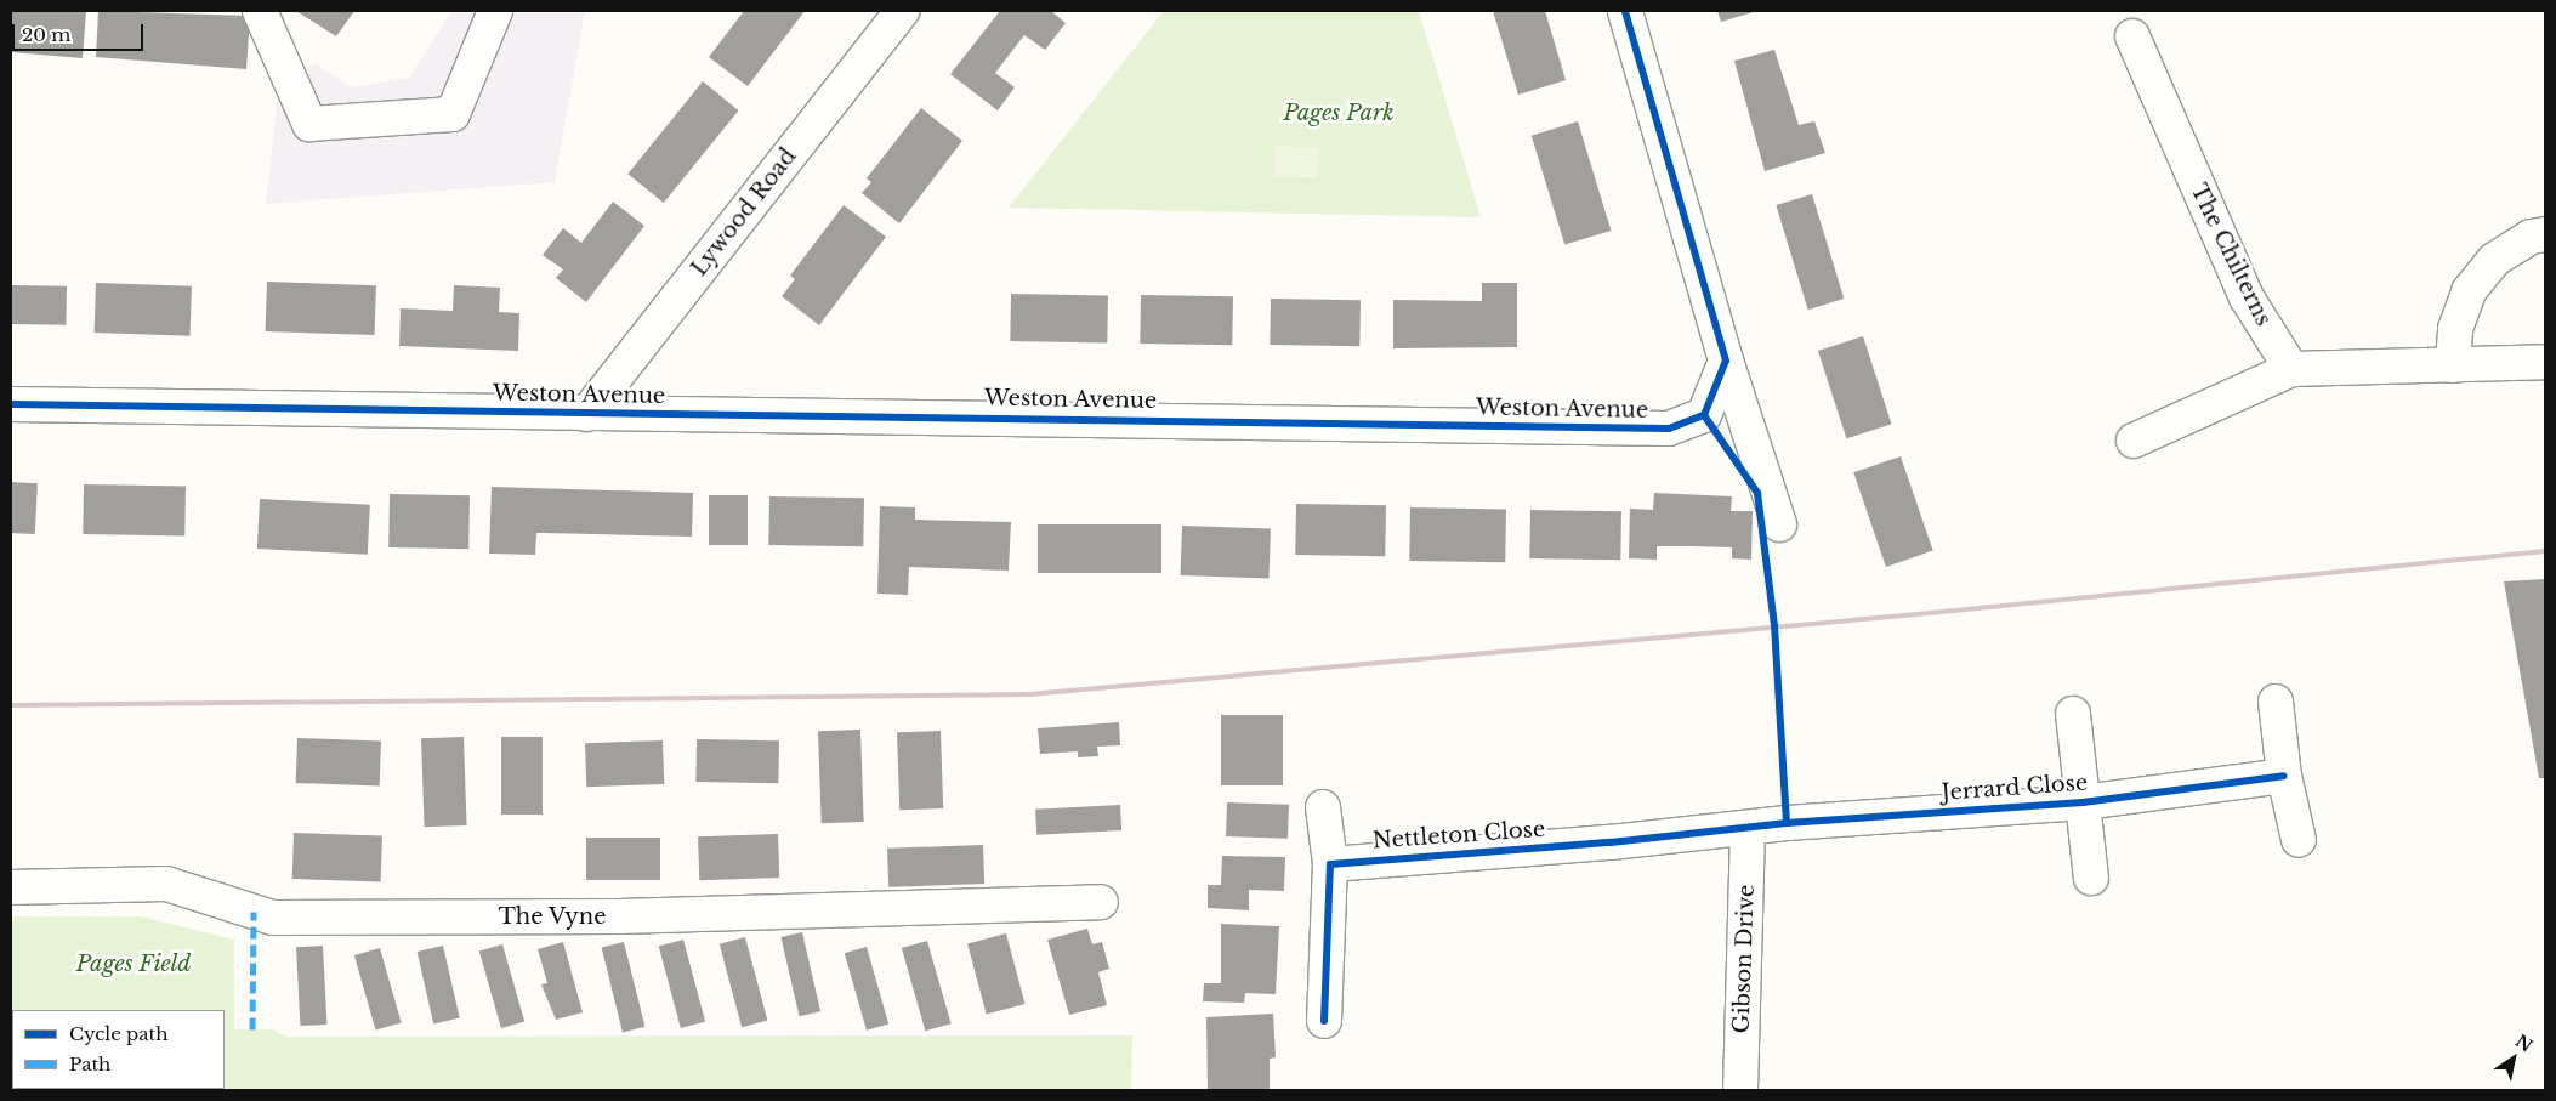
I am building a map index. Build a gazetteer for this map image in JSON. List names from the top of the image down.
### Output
{
  "streets": {
    "street": [
      "Lywood Road",
      "The Chilterns",
      "Weston Avenue",
      "Jerrard Close",
      "Nettleton Close",
      "The Vyne",
      "Gibson Drive"
    ]
  },
  "crossings": [
    ["Lywood Road", "Weston Avenue"],
    ["Jerrard Close", "Nettleton Close"],
    ["Jerrard Close", "Gibson Drive"],
    ["Nettleton Close", "Gibson Drive"]
  ],
  "parks": ["Pages Park", "Pages Field"],
  "legend": ["Cycle path", "Path"],
  "scale_bar": "20 m",
  "north": "top right"
}
